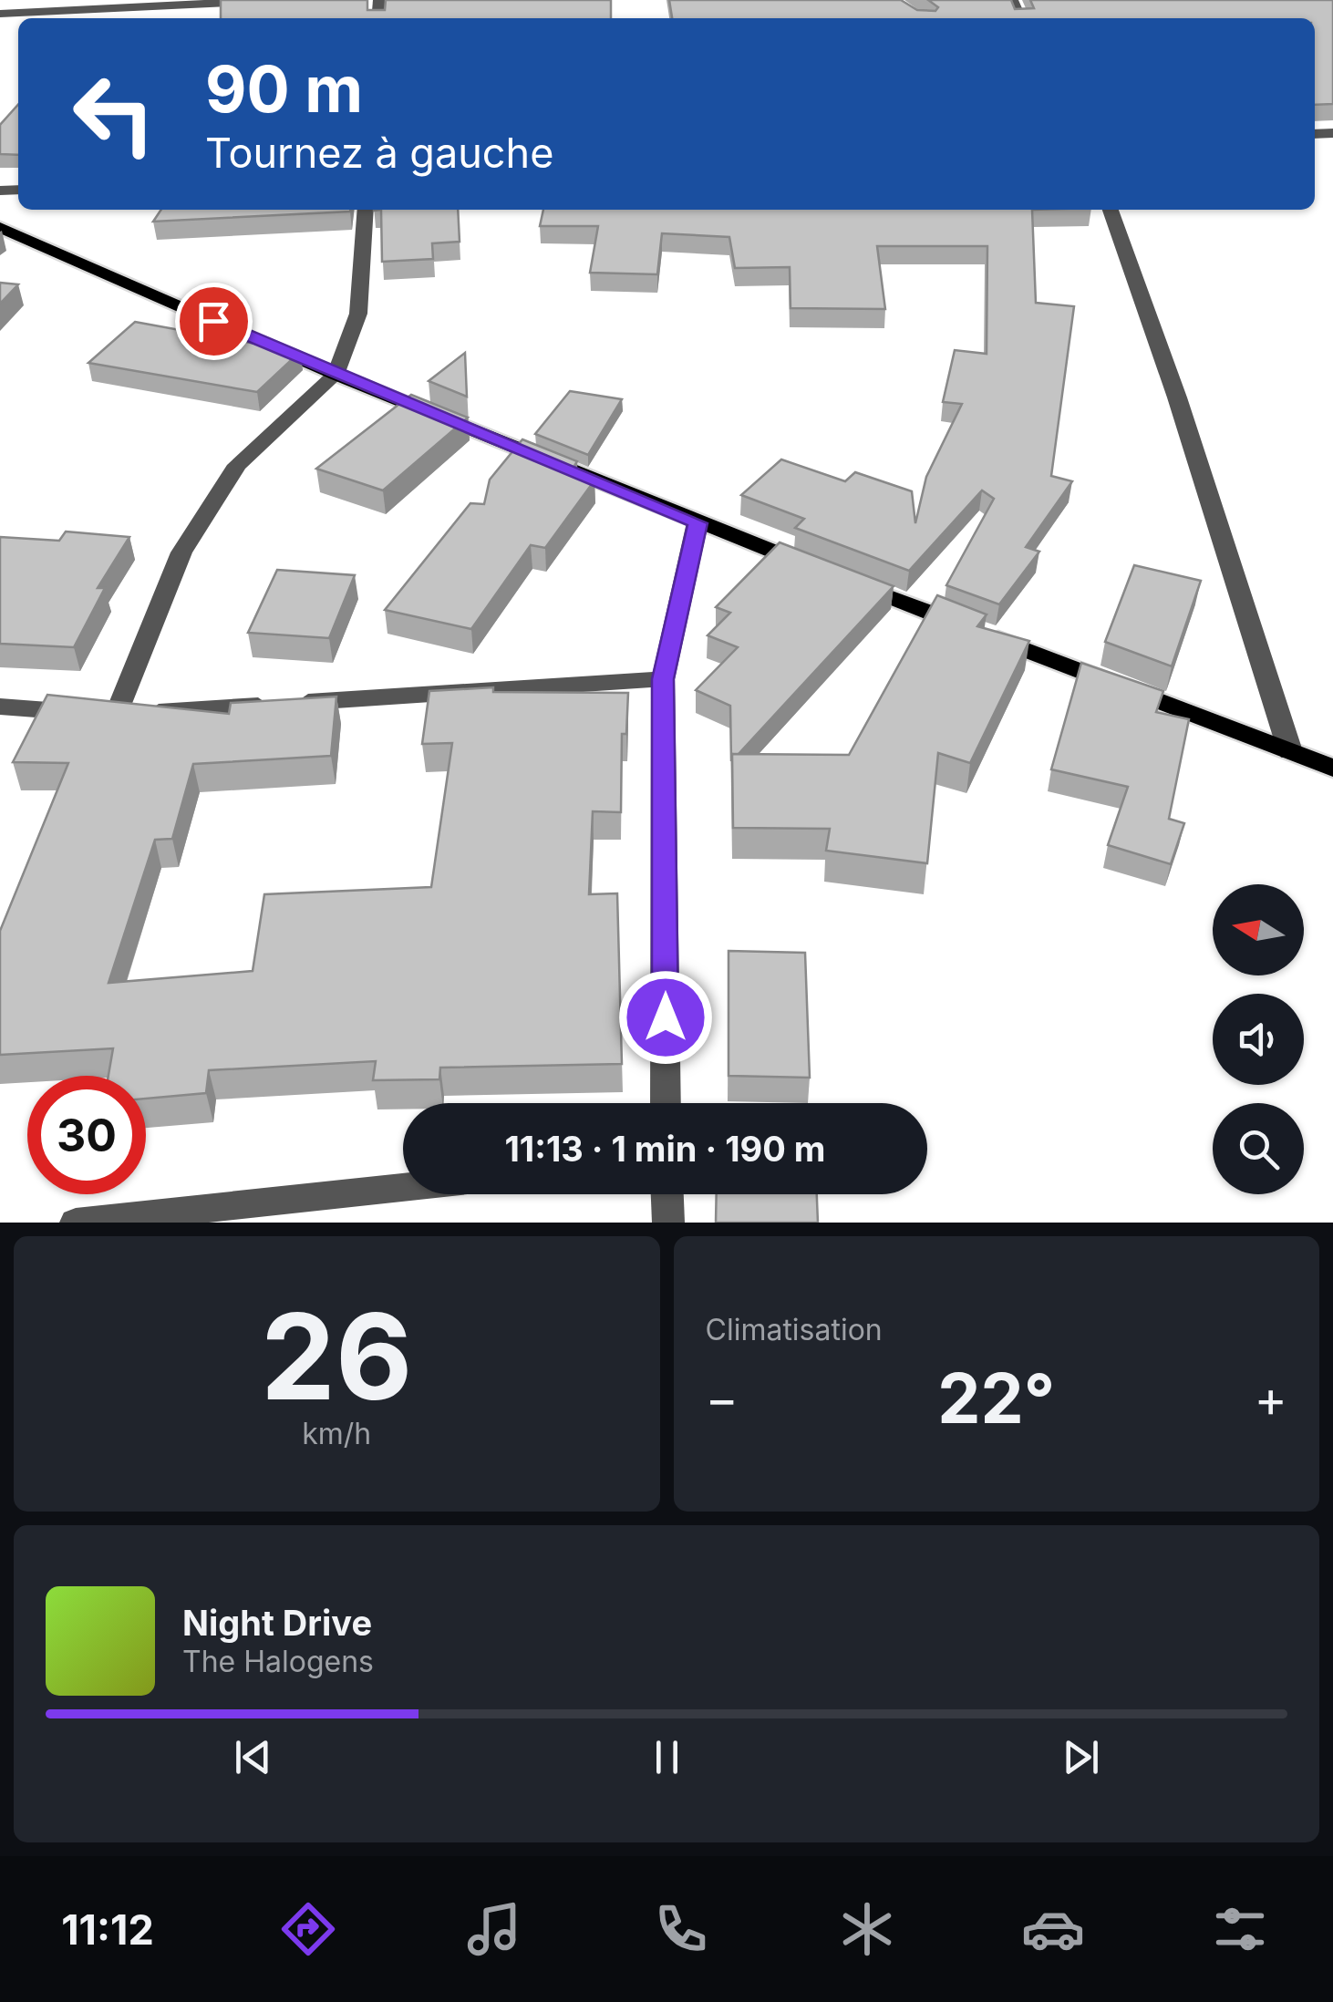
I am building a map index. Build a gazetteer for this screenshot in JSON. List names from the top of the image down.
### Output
{
  "north": "left",
  "page": {
    "turn": ["90 m", "Tournez à gauche"],
    "limit": "30",
    "trip": "11:13 · 1 min · 190 m",
    "tile": [
      ["26", "km/h"],
      "Climatisation"
    ],
    "heat": ["−", "22°", "+"],
    "song": ["Night Drive", "The Halogens"],
    "tabs": "11:12"
  }
}
